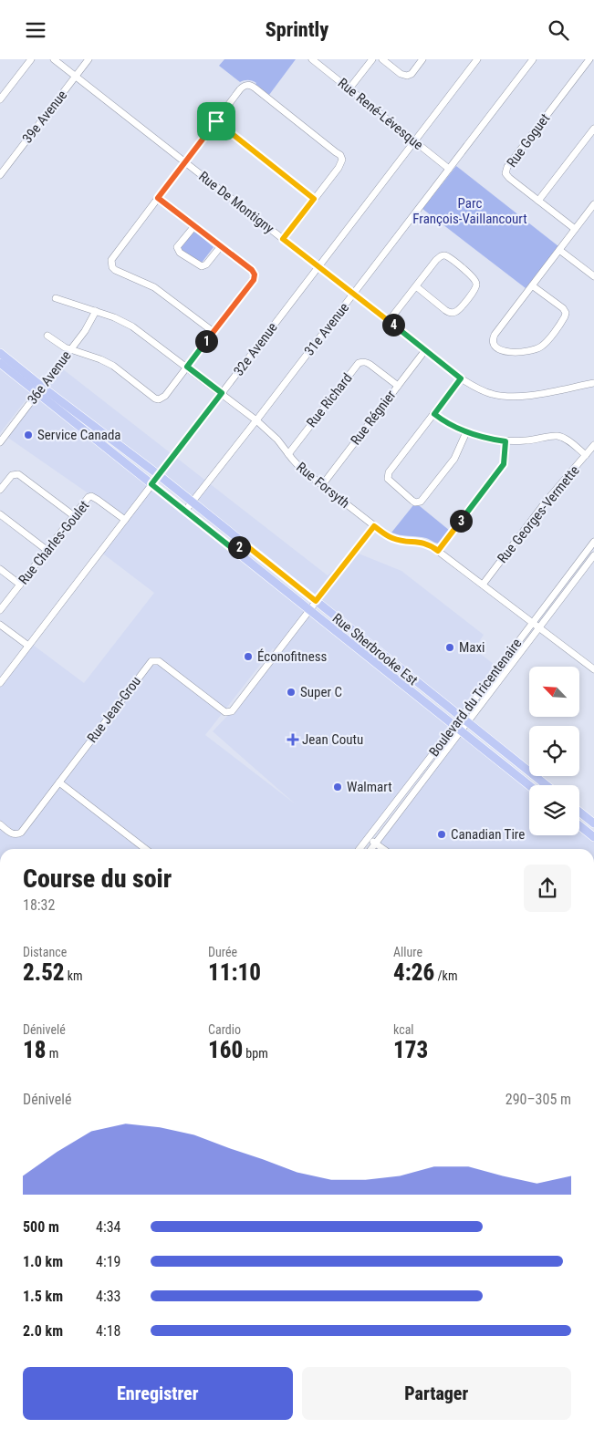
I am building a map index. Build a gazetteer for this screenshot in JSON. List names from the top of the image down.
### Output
{
  "streets": {
    "main road": ["Rue Sherbrooke Est"],
    "street": [
      "Rue René-Lévesque",
      "39e Avenue",
      "Rue Goguet",
      "Rue De Montigny",
      "31e Avenue",
      "32e Avenue",
      "36e Avenue",
      "Rue Richard",
      "Rue Régnier",
      "Rue Forsyth",
      "Rue Georges-Vermette",
      "Rue Charles-Goulet",
      "Boulevard du Tricentenaire",
      "Rue Jean-Grou"
    ]
  },
  "crossings": [
    ["Rue René-Lévesque", "31e Avenue"],
    ["Rue René-Lévesque", "32e Avenue"],
    ["39e Avenue", "Rue De Montigny"],
    ["Rue De Montigny", "31e Avenue"],
    ["Rue De Montigny", "32e Avenue"],
    ["Rue De Montigny", "Rue Régnier"],
    ["31e Avenue", "Rue Forsyth"],
    ["31e Avenue", "Rue Sherbrooke Est"],
    ["32e Avenue", "Rue Forsyth"],
    ["32e Avenue", "Rue Charles-Goulet"],
    ["32e Avenue", "Rue Sherbrooke Est"],
    ["36e Avenue", "Rue Forsyth"],
    ["36e Avenue", "Rue Sherbrooke Est"],
    ["Rue Richard", "Rue Régnier"],
    ["Rue Richard", "Rue Forsyth"],
    ["Rue Régnier", "Rue Forsyth"],
    ["Rue Forsyth", "Rue Georges-Vermette"],
    ["Rue Forsyth", "Boulevard du Tricentenaire"],
    ["Rue Sherbrooke Est", "Boulevard du Tricentenaire"],
    ["Rue Sherbrooke Est", "Rue Jean-Grou"]
  ],
  "parks": ["Parc François-Vaillancourt"],
  "places": {
    "other": [
      "Service Canada",
      "Maxi",
      "Éconofitness",
      "Super C",
      "Walmart",
      "Canadian Tire"
    ],
    "health": ["Jean Coutu"]
  },
  "north": "top left",
  "page": {
    "header": "Sprintly",
    "pins": [
      "4",
      "1",
      "3",
      "2"
    ],
    "heading": ["Course du soir", "18:32"],
    "stats": [
      ["Distance", "2.52 km"],
      ["Durée", "11:10"],
      ["Allure", "4:26 /km"],
      ["Dénivelé", "18 m"],
      ["Cardio", "160 bpm"],
      ["kcal", "173"]
    ],
    "chart": ["Dénivelé", "290–305 m"],
    "list": [
      {
        "name": "500 m",
        "note": "4:34"
      },
      {
        "name": "1.0 km",
        "note": "4:19"
      },
      {
        "name": "1.5 km",
        "note": "4:33"
      },
      {
        "name": "2.0 km",
        "note": "4:18"
      }
    ],
    "buttons": ["Enregistrer", "Partager"]
  }
}
